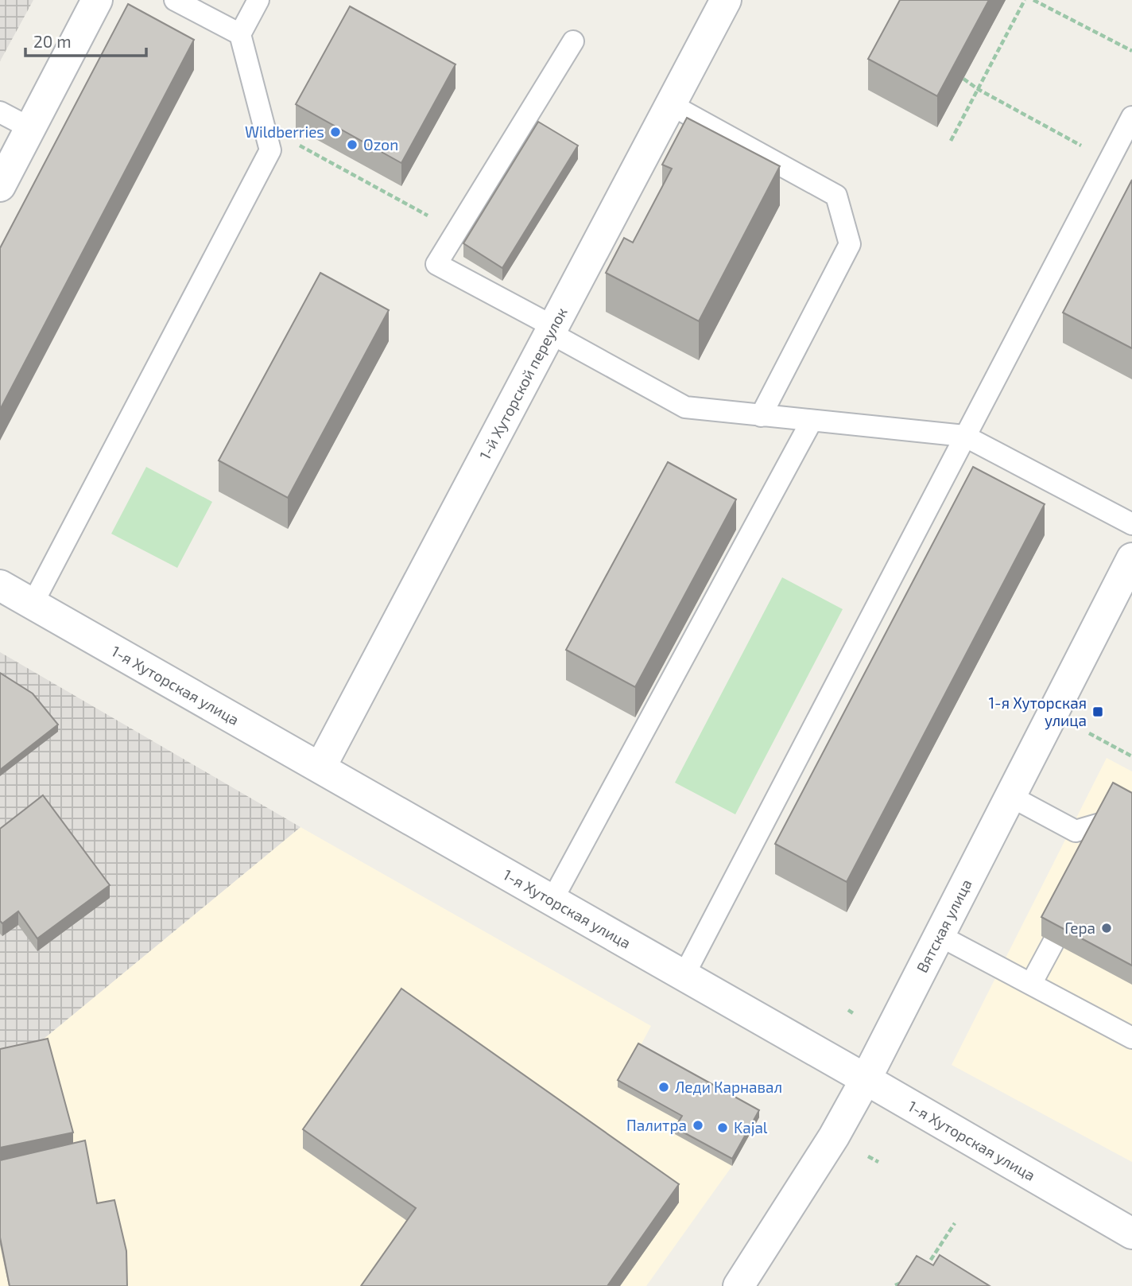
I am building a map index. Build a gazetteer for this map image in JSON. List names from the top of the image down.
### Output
{
  "streets": {
    "street": ["1-й Хуторской переулок", "1-я Хуторская улица", "Вятская улица"]
  },
  "crossings": [
    ["1-й Хуторской переулок", "1-я Хуторская улица"],
    ["1-я Хуторская улица", "Вятская улица"]
  ],
  "places": {
    "other": [
      "Wildberries",
      "Ozon",
      "Гера",
      "Леди Карнавал",
      "Палитра",
      "Kajal"
    ],
    "transit": ["1-я Хуторская улица"]
  },
  "scale_bar": "20 m"
}
